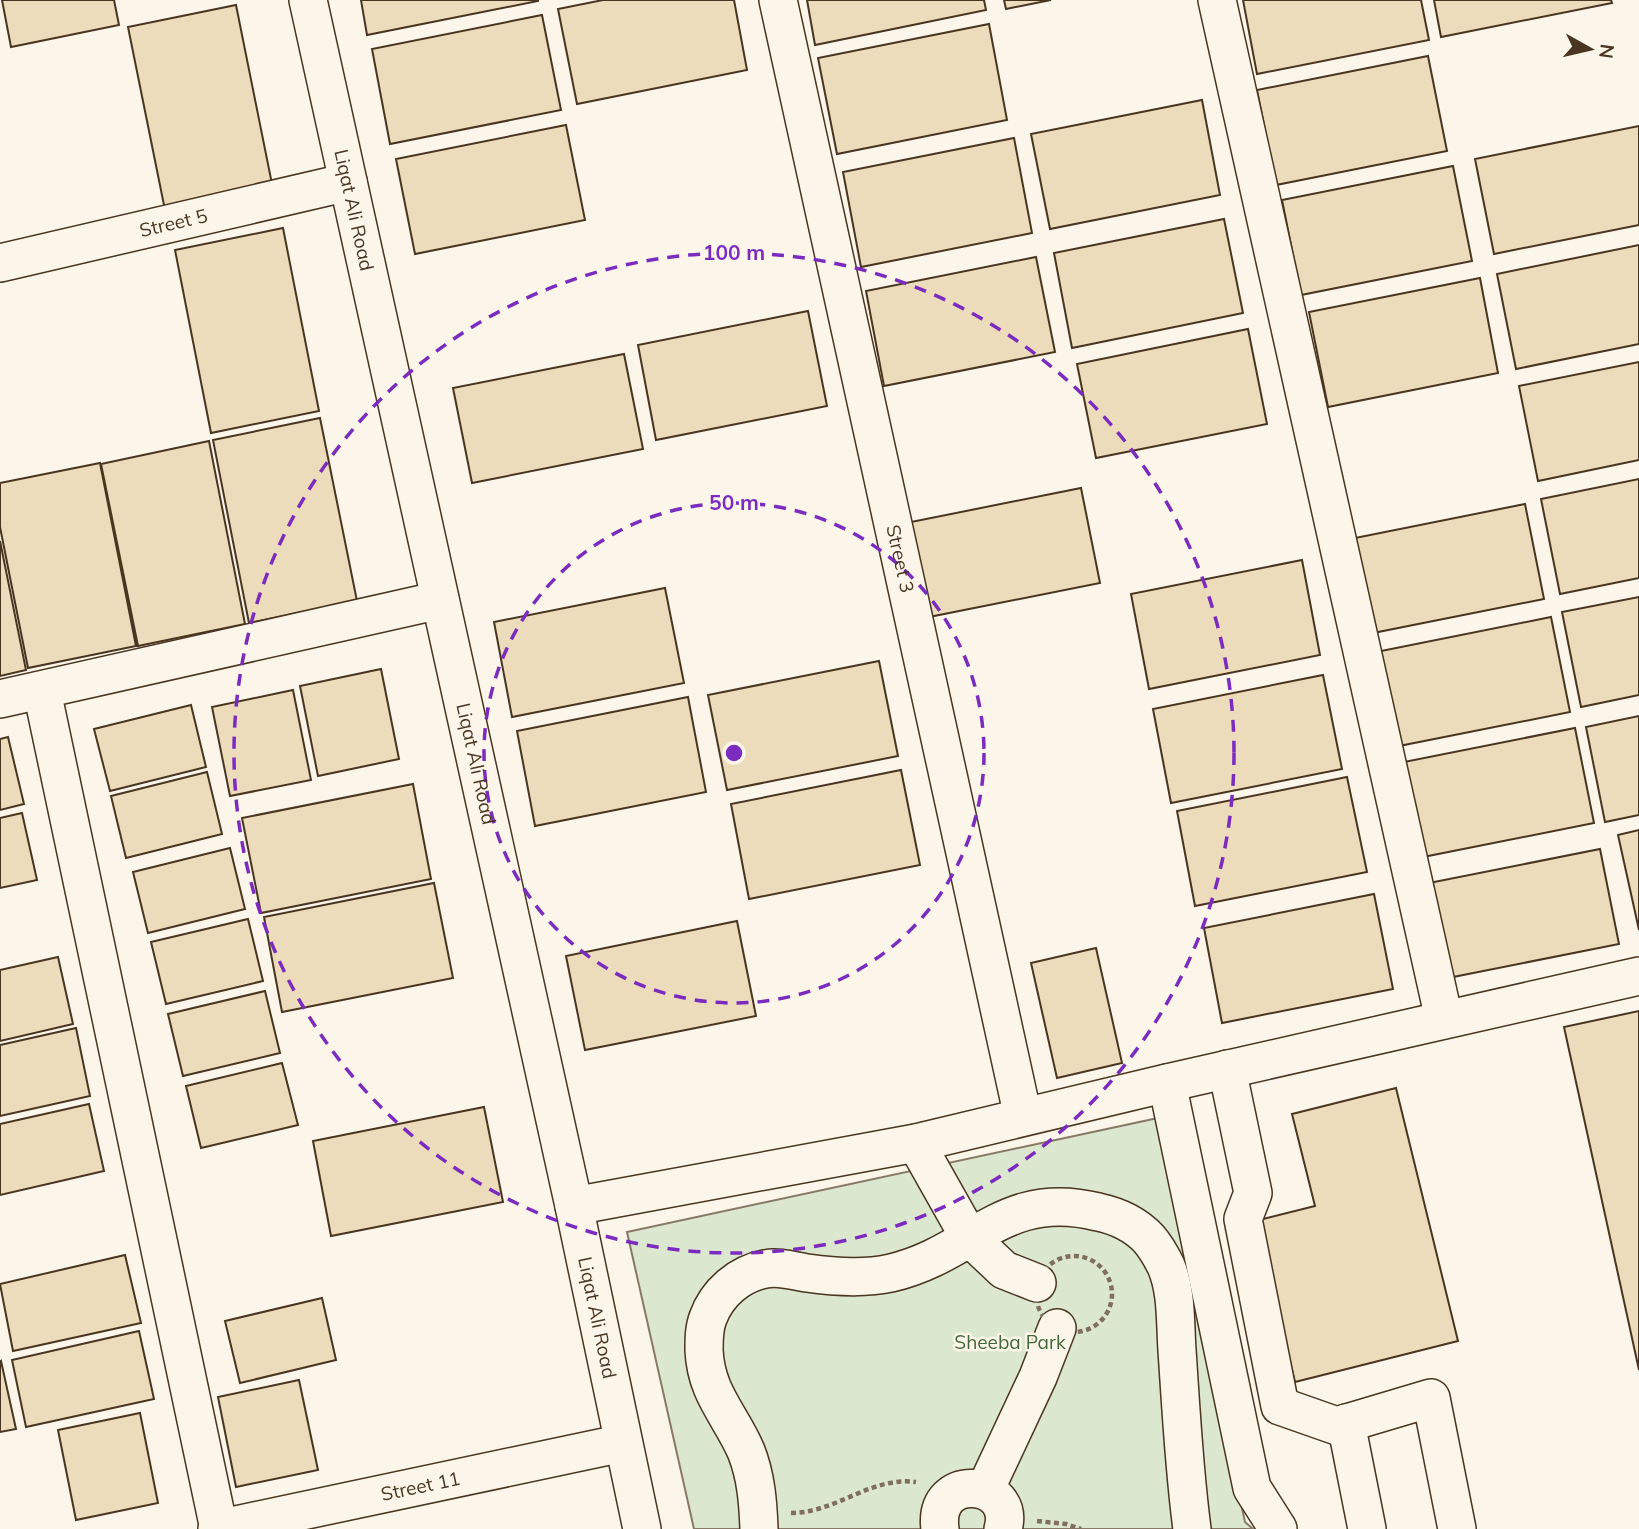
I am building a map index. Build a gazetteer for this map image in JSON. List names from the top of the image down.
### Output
{
  "streets": {
    "street": [
      "Liqat Ali Road",
      "Street 5",
      "Street 3",
      "Street 11"
    ]
  },
  "crossings": [
    ["Liqat Ali Road", "Street 5"],
    ["Liqat Ali Road", "Street 11"]
  ],
  "parks": ["Sheeba Park"],
  "north": "right",
  "rings": ["100 m", "50 m"]
}
